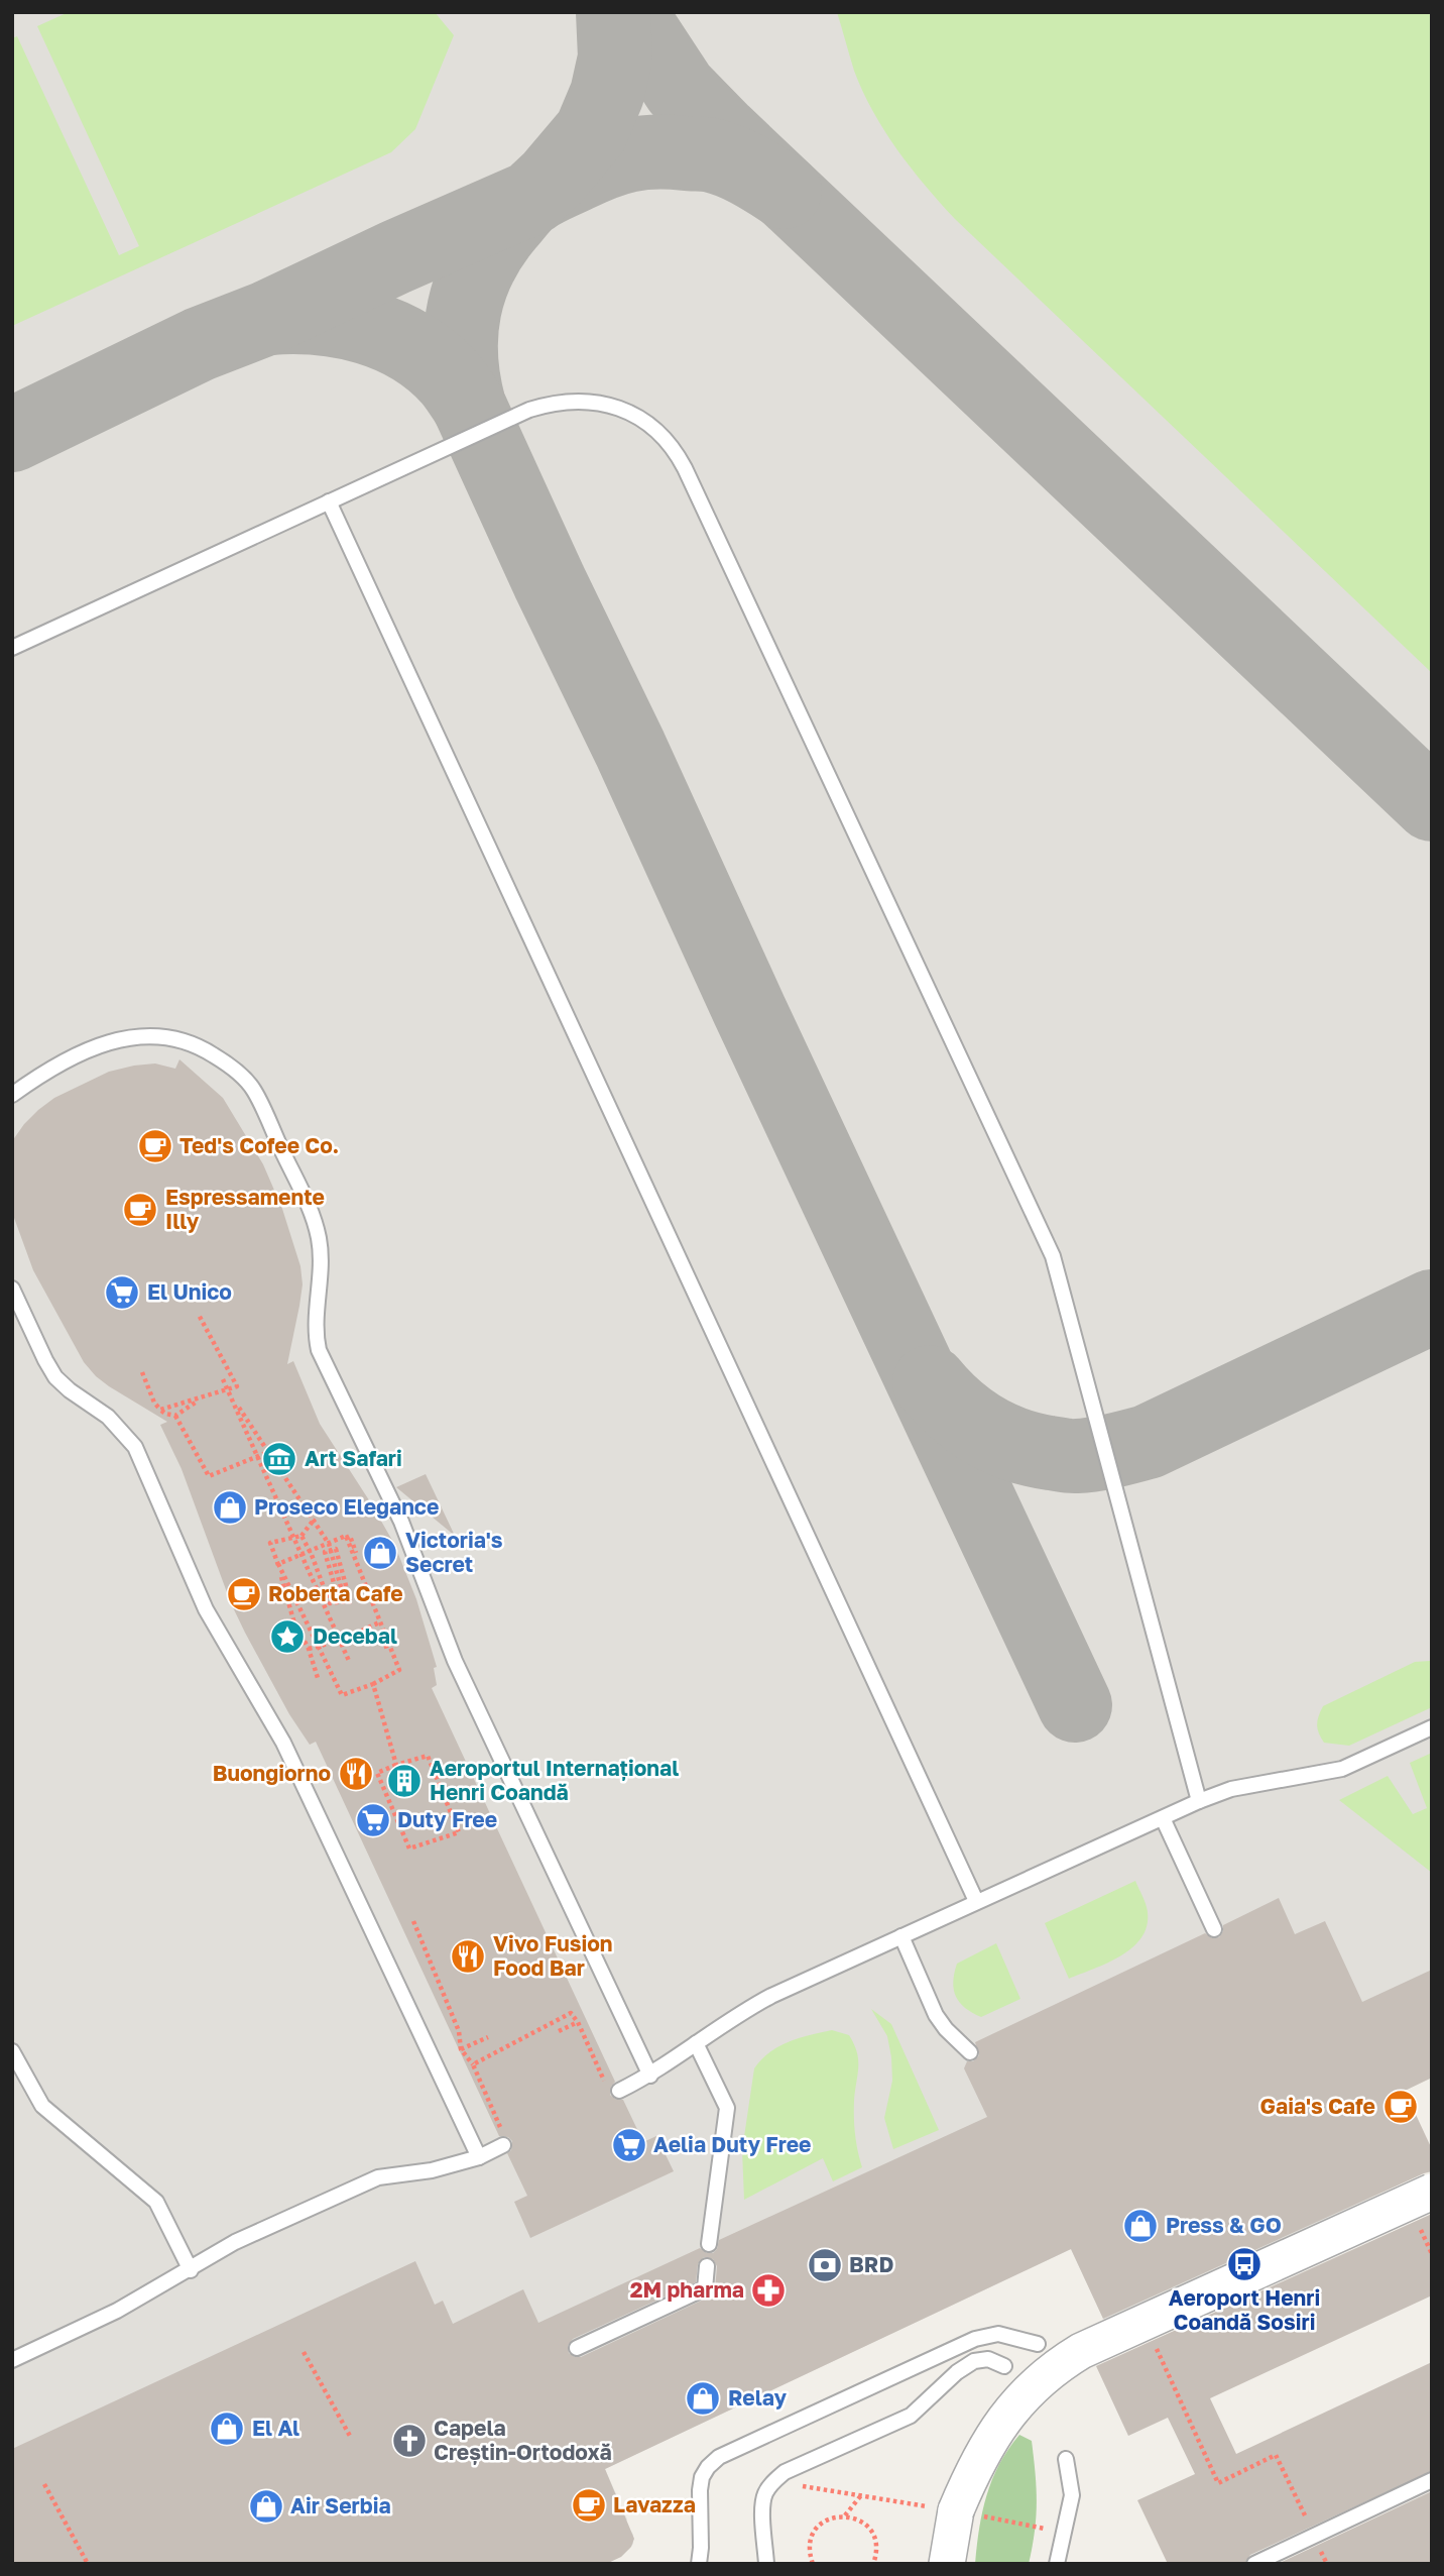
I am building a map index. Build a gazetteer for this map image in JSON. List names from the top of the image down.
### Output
{
  "places": {
    "cafe": [
      "Ted's Cofee Co.",
      "Espressamente Illy",
      "Roberta Cafe",
      "Gaia's Cafe",
      "Lavazza"
    ],
    "supermarket": ["El Unico", "Duty Free", "Aelia Duty Free"],
    "museum": ["Art Safari"],
    "shop": [
      "Proseco Elegance",
      "Victoria's Secret",
      "Press & GO",
      "Relay",
      "El Al",
      "Air Serbia"
    ],
    "place": ["Decebal"],
    "restaurant": ["Buongiorno", "Vivo Fusion Food Bar"],
    "building": ["Aeroportul Internațional Henri Coandă"],
    "bus stop": ["Aeroport Henri Coandă Sosiri"],
    "bank": ["BRD"],
    "pharmacy": ["2M pharma"],
    "church": ["Capela Creștin-Ortodoxă"]
  }
}
